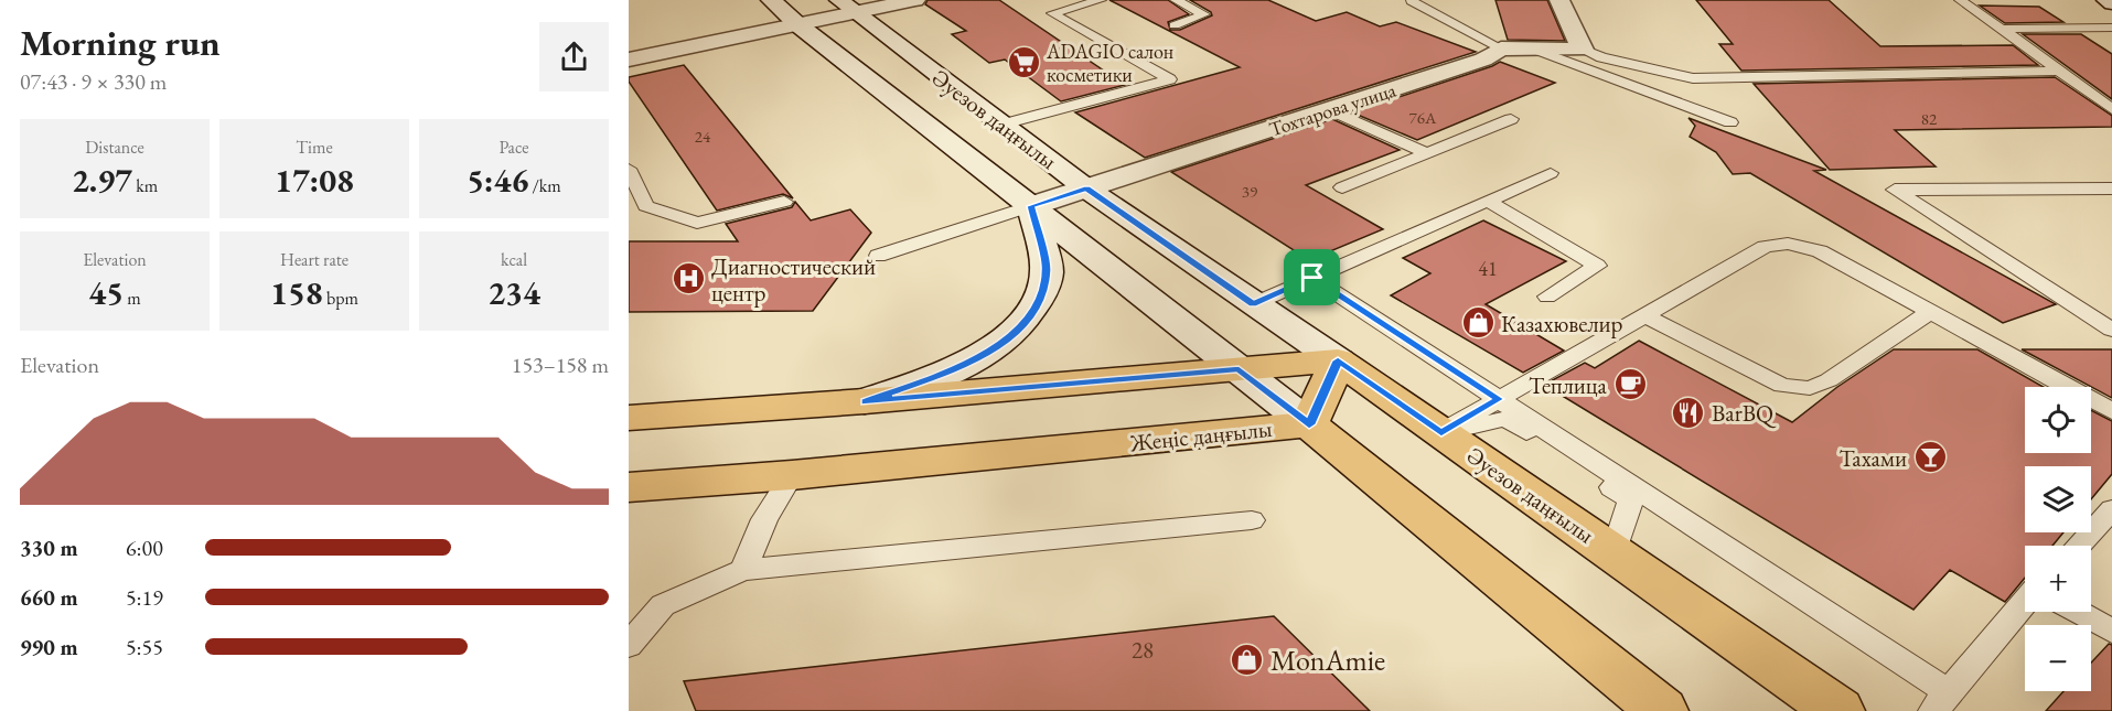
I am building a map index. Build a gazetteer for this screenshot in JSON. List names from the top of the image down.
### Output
{
  "streets": {
    "main road": ["Тохтарова улица", "Әуезов даңғылы", "Жеңіс даңғылы"]
  },
  "crossings": [
    ["Тохтарова улица", "Әуезов даңғылы"],
    ["Әуезов даңғылы", "Жеңіс даңғылы"]
  ],
  "places": {
    "supermarket": ["ADAGIO салон косметики"],
    "hospital": ["Диагностический центр"],
    "shop": ["Казахювелир", "MonAmie"],
    "cafe": ["Теплица"],
    "restaurant": ["BarBQ"],
    "bar": ["Тахами"]
  },
  "house_numbers": [
    "76А",
    "82",
    "24",
    "39",
    "41",
    "28"
  ],
  "page": {
    "heading": ["Morning run", "07:43 · 9 × 330 m"],
    "stats": [
      ["Distance", "2.97 km"],
      ["Time", "17:08"],
      ["Pace", "5:46 /km"],
      ["Elevation", "45 m"],
      ["Heart rate", "158 bpm"],
      ["kcal", "234"]
    ],
    "chart": ["Elevation", "153–158 m"],
    "map_buttons": ["+", "−"],
    "list": [
      {
        "name": "330 m",
        "note": "6:00"
      },
      {
        "name": "660 m",
        "note": "5:19"
      },
      {
        "name": "990 m",
        "note": "5:55"
      }
    ]
  }
}
